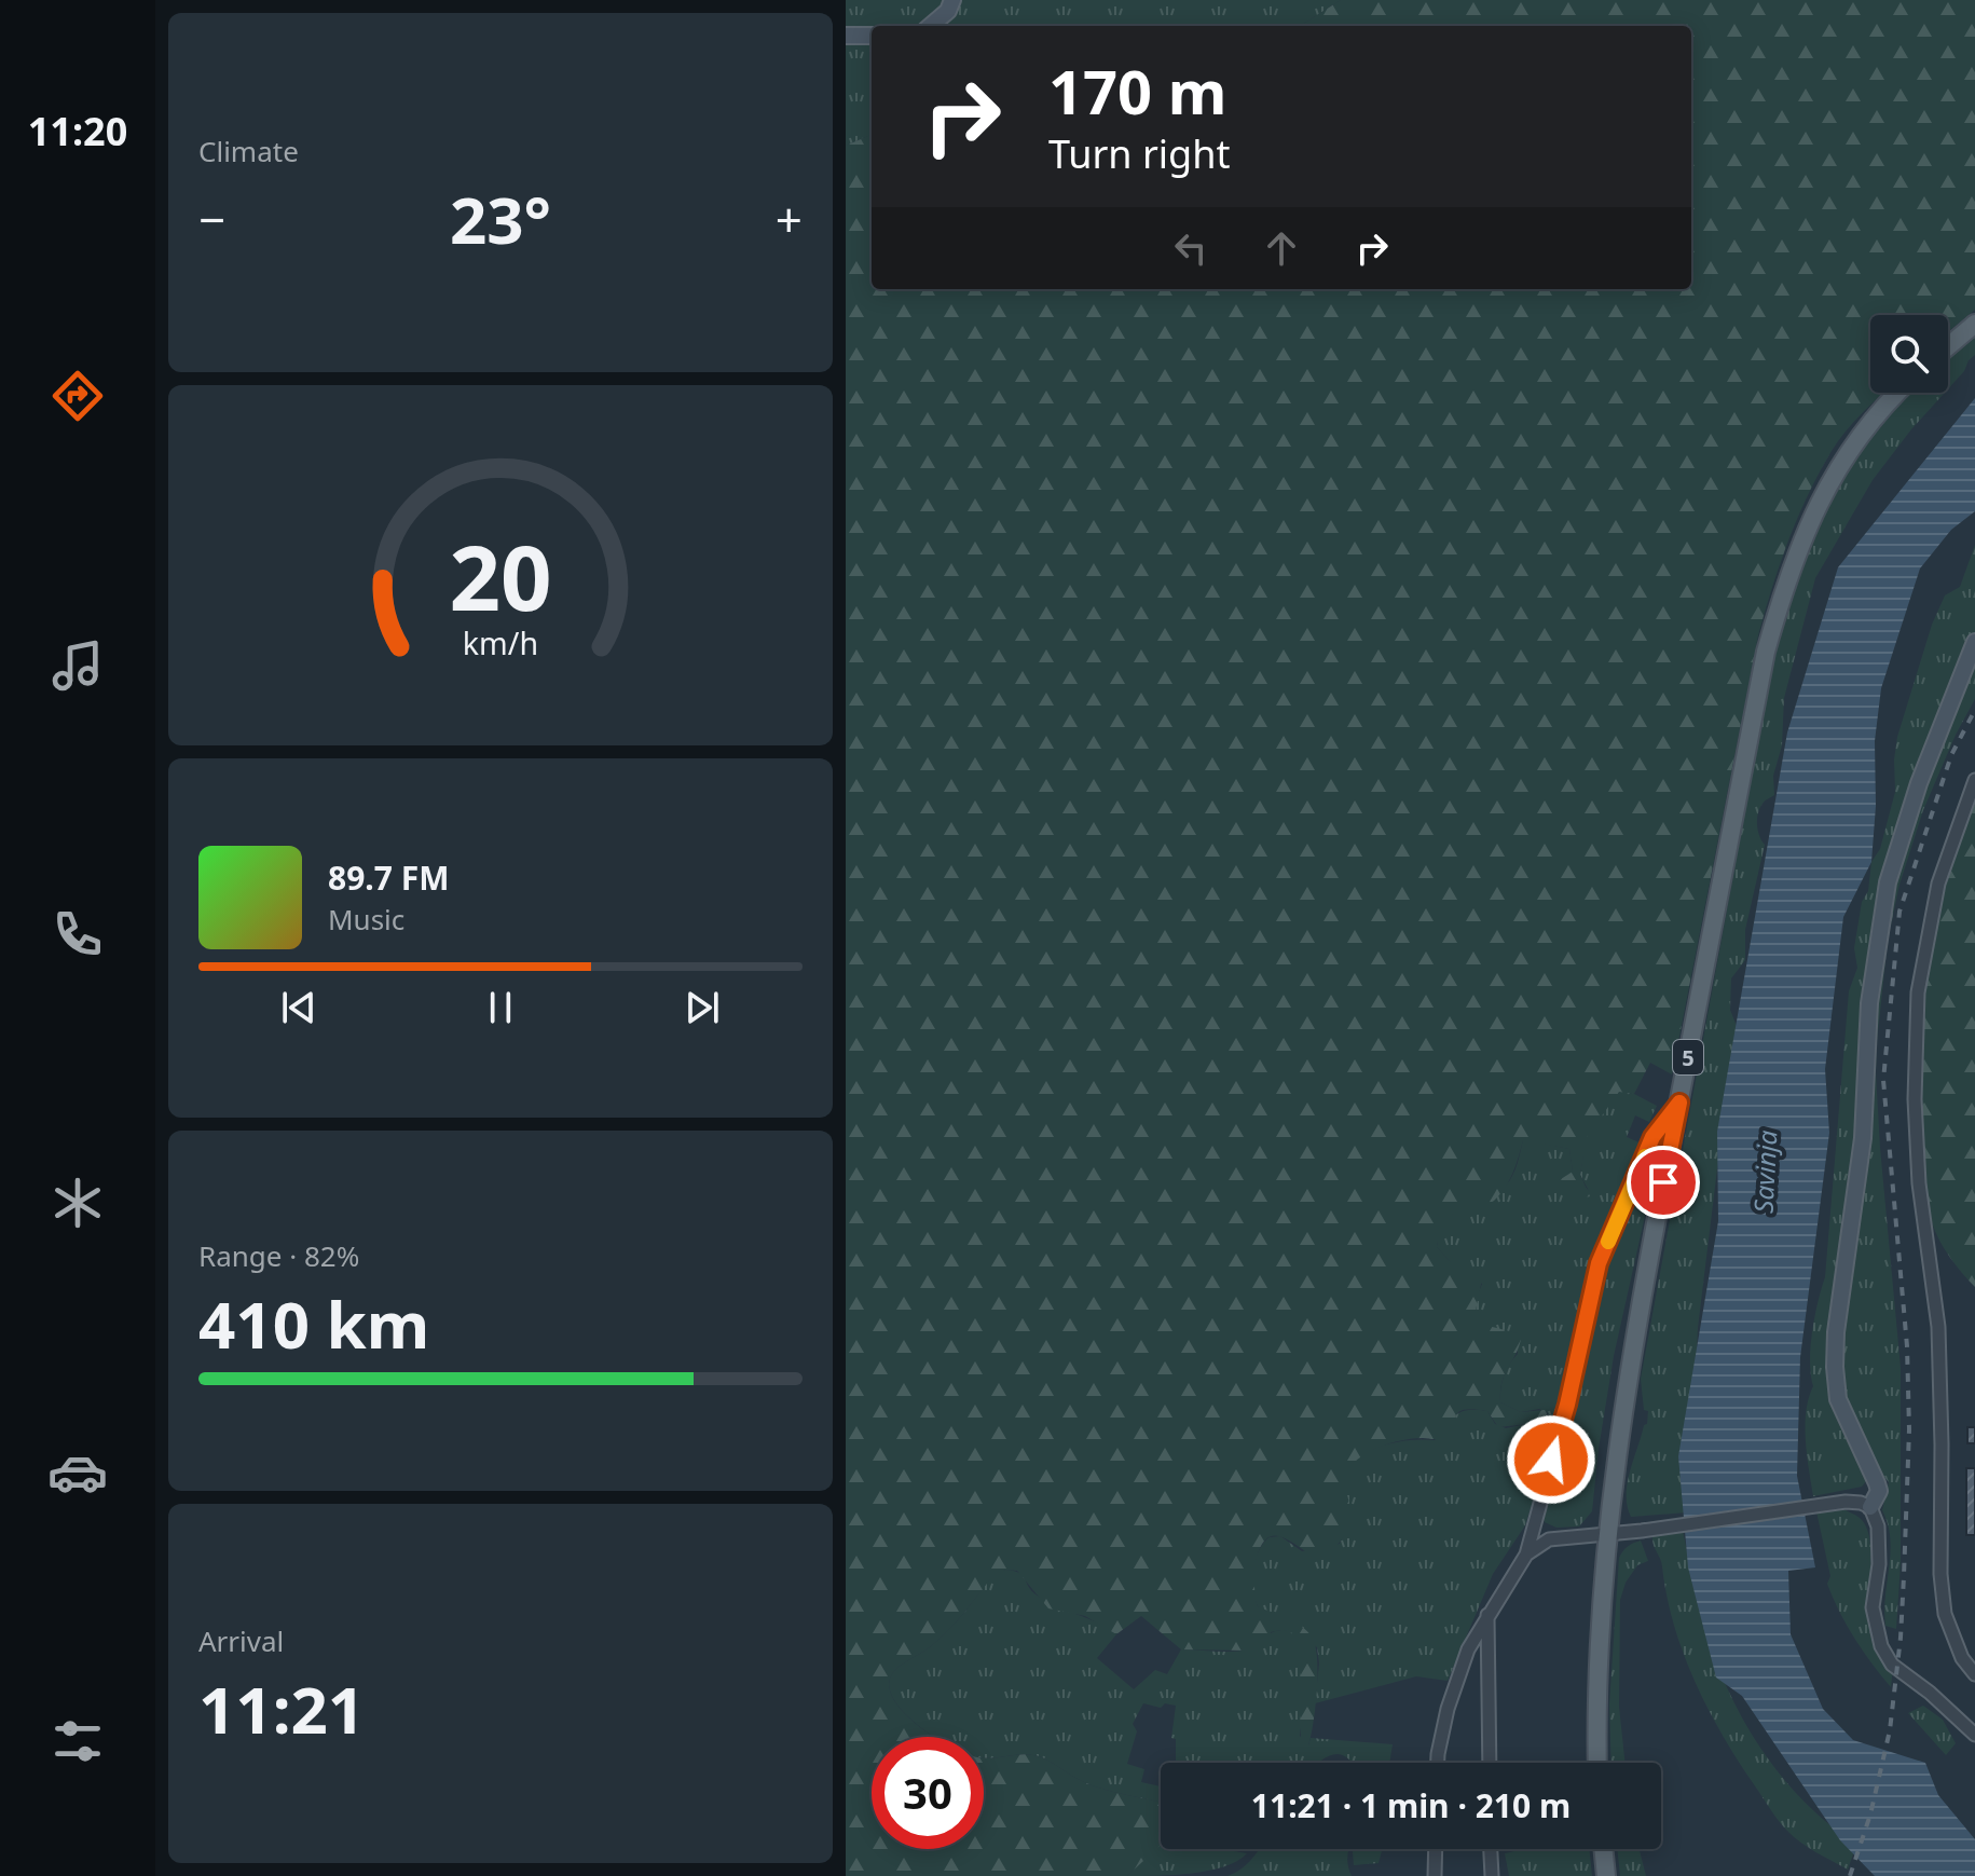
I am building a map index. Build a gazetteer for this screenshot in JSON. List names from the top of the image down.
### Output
{
  "streets": {
    "main road": ["5"]
  },
  "water": ["Savinja"],
  "page": {
    "tabs": "11:20",
    "tile": [
      "Climate",
      ["Range · 82%", "410 km"],
      ["Arrival", "11:21"]
    ],
    "turn": ["170 m", "Turn right"],
    "heat": ["−", "23°", "+"],
    "song": ["89.7 FM", "Music"],
    "limit": "30",
    "trip": "11:21 · 1 min · 210 m",
    "gauge": ["20", "km/h"]
  }
}
